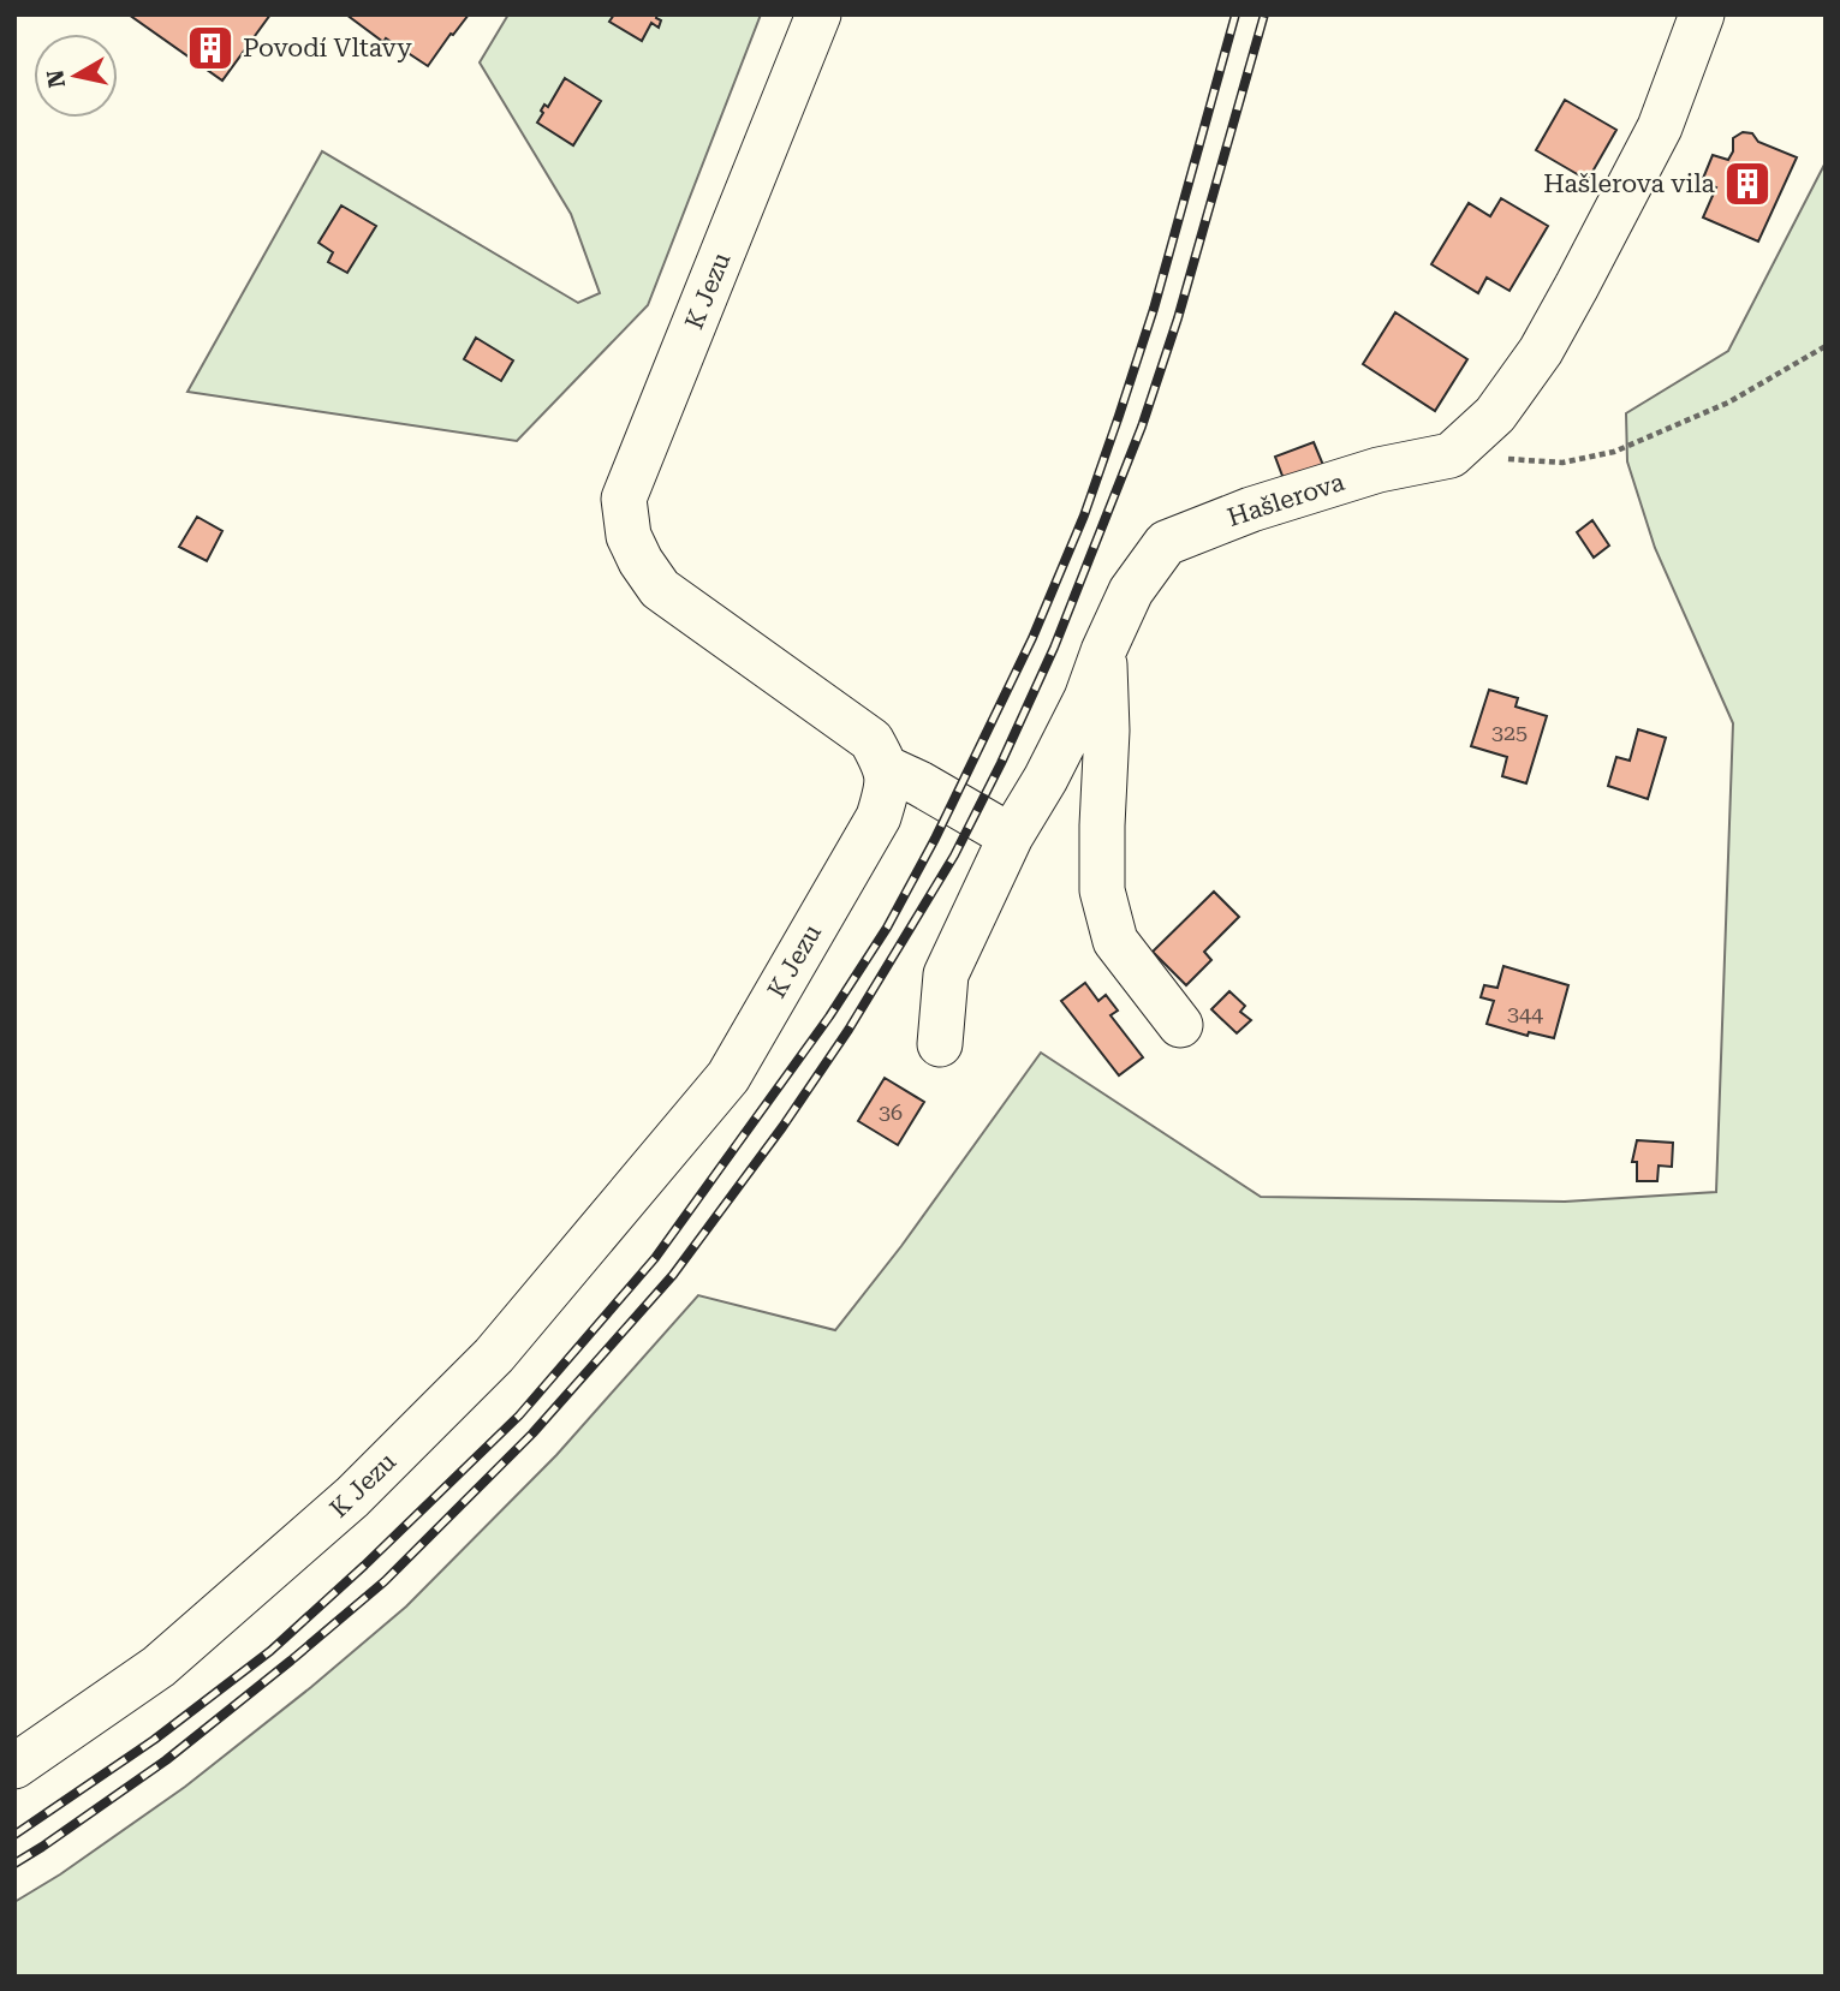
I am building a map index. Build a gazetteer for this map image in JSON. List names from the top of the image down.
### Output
{
  "streets": {
    "street": ["K Jezu", "Hašlerova"]
  },
  "places": {
    "building": ["Povodí Vltavy", "Hašlerova vila"]
  },
  "house_numbers": ["325", "344", "36"],
  "north": "left"
}
